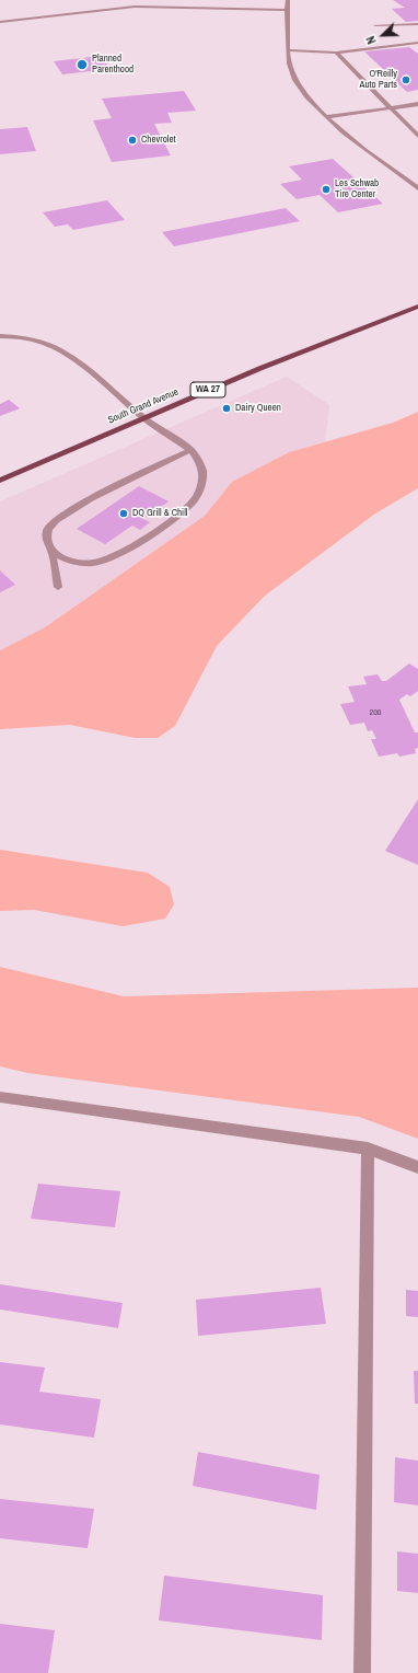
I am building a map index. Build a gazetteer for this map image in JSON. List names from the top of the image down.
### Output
{
  "streets": {
    "main road": ["WA 27", "South Grand Avenue"]
  },
  "places": [
    "Planned Parenthood",
    "O'Reilly Auto Parts",
    "Chevrolet",
    "Les Schwab Tire Center",
    "Dairy Queen",
    "DQ Grill & Chill"
  ],
  "house_numbers": ["200"],
  "north": "bottom left"
}
